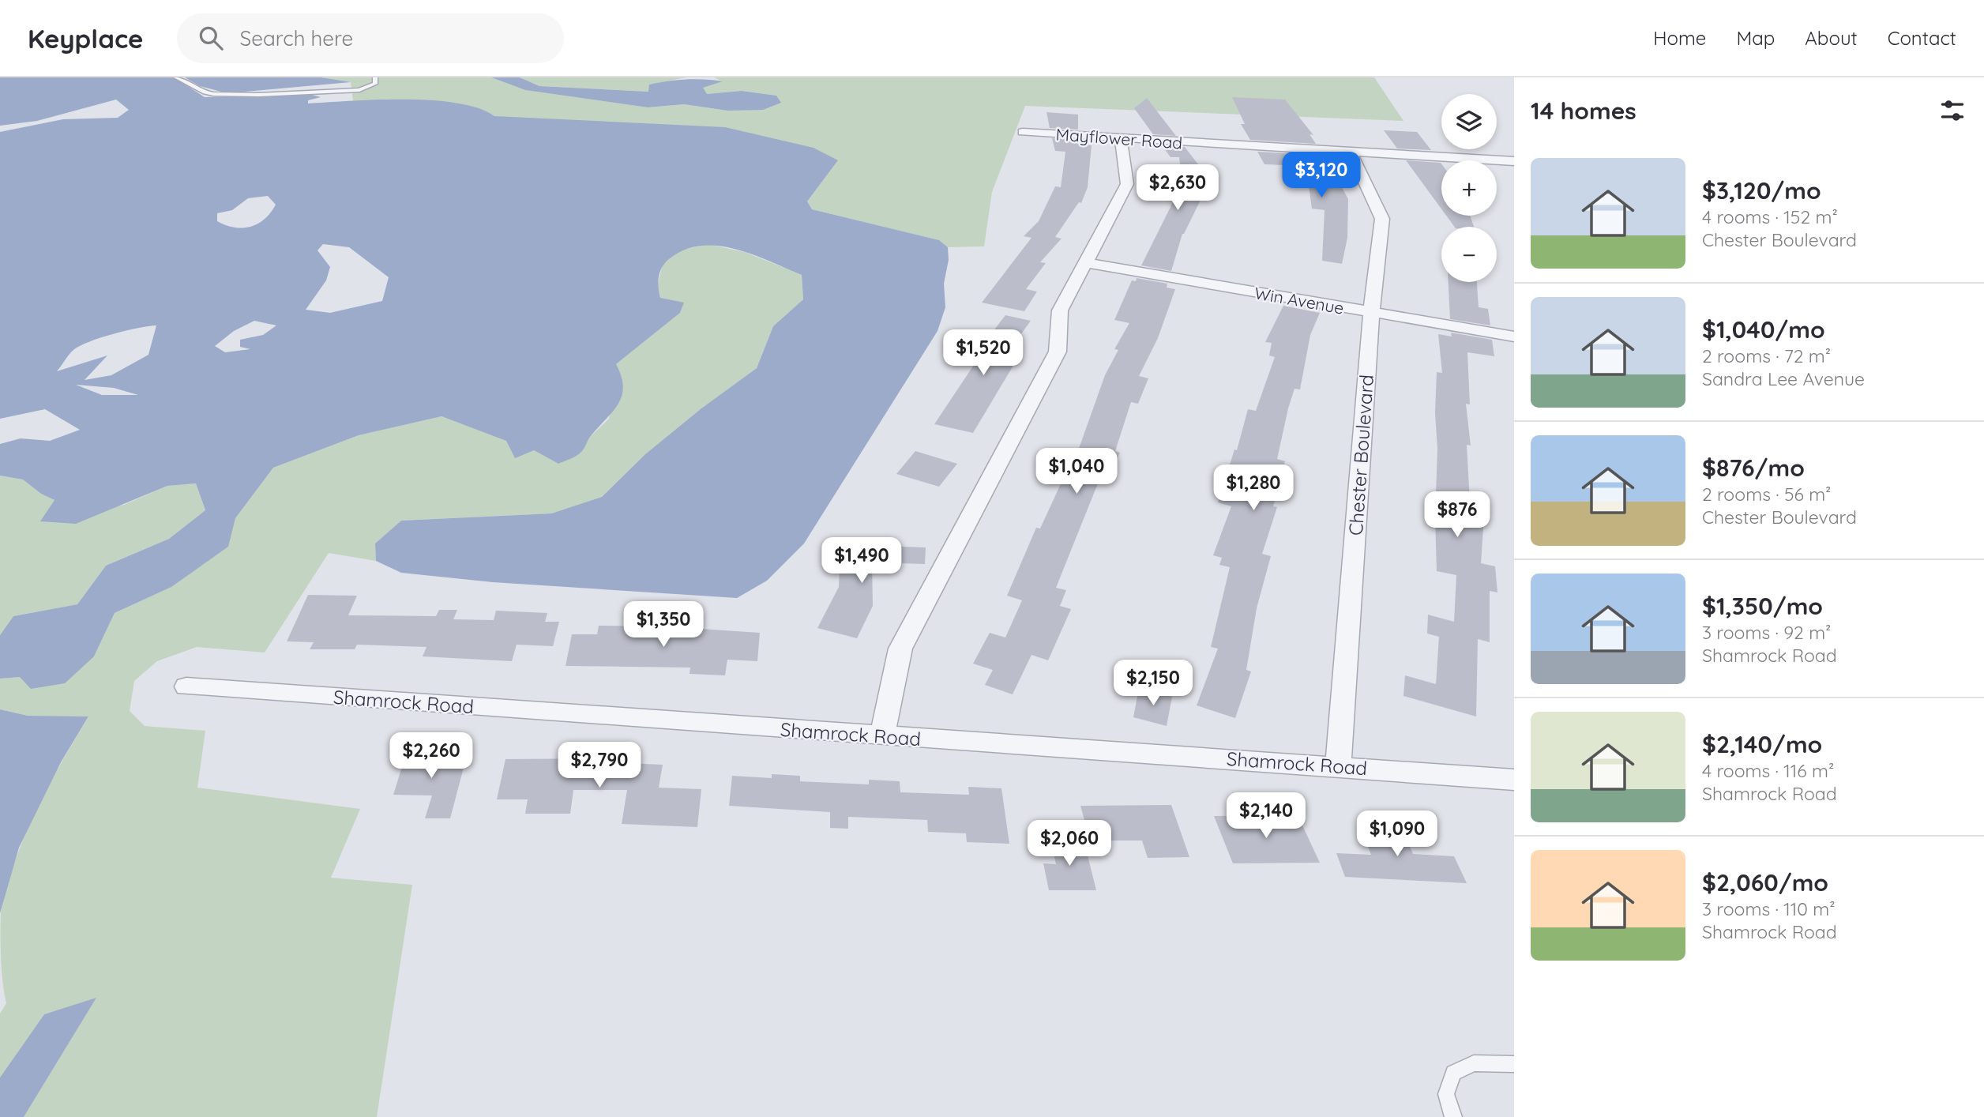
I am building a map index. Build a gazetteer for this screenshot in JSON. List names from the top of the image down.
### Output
{
  "streets": {
    "street": [
      "Mayflower Road",
      "Win Avenue",
      "Chester Boulevard",
      "Shamrock Road"
    ]
  },
  "crossings": [
    ["Mayflower Road", "Chester Boulevard"],
    ["Win Avenue", "Chester Boulevard"],
    ["Chester Boulevard", "Shamrock Road"]
  ],
  "page": {
    "header": "Keyplace",
    "search": "Search here",
    "nav": [
      "Home",
      "Map",
      "About",
      "Contact"
    ],
    "heading": "14 homes",
    "map_buttons": ["+", "−"],
    "list": [
      {
        "name": "$3,120/mo",
        "note": "4 rooms · 152 m² · Chester Boulevard"
      },
      {
        "name": "$1,040/mo",
        "note": "2 rooms · 72 m² · Sandra Lee Avenue"
      },
      {
        "name": "$876/mo",
        "note": "2 rooms · 56 m² · Chester Boulevard"
      },
      {
        "name": "$1,350/mo",
        "note": "3 rooms · 92 m² · Shamrock Road"
      },
      {
        "name": "$2,140/mo",
        "note": "4 rooms · 116 m² · Shamrock Road"
      },
      {
        "name": "$2,060/mo",
        "note": "3 rooms · 110 m² · Shamrock Road"
      }
    ],
    "price": [
      "$3,120",
      "$2,630",
      "$1,520",
      "$1,040",
      "$1,280",
      "$876",
      "$1,490",
      "$1,350",
      "$2,150",
      "$2,260",
      "$2,790",
      "$2,140",
      "$1,090",
      "$2,060"
    ]
  }
}
